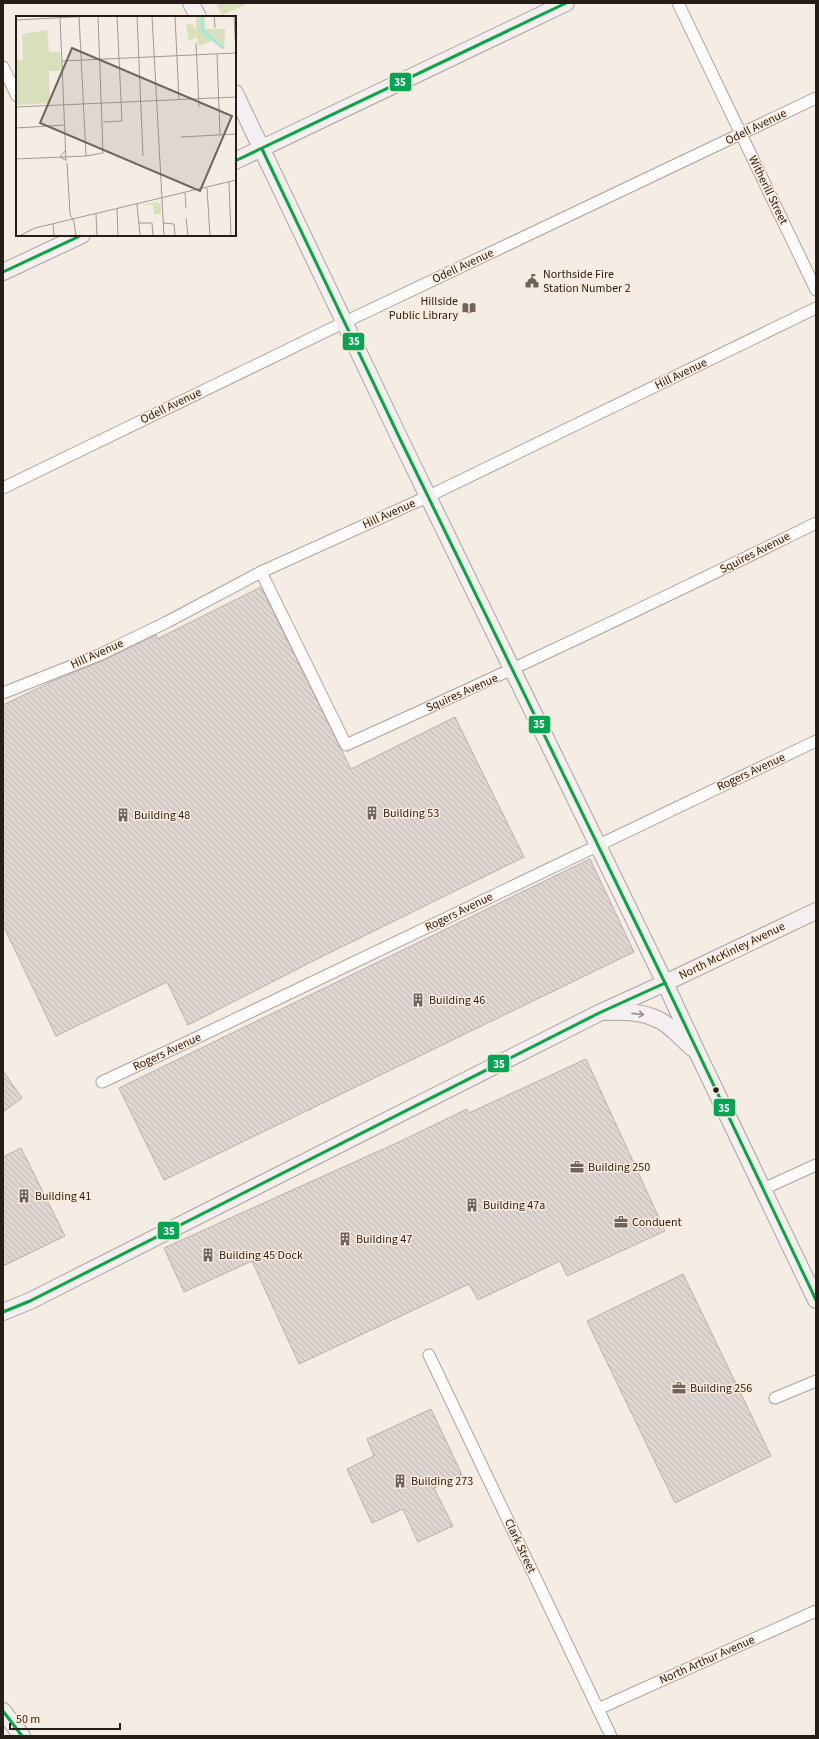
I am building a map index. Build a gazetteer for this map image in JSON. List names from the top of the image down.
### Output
{
  "streets": {
    "street": [
      "Odell Avenue",
      "Witherill Street",
      "Hill Avenue",
      "Squires Avenue",
      "Rogers Avenue",
      "North McKinley Avenue",
      "Clark Street",
      "North Arthur Avenue"
    ]
  },
  "crossings": [
    ["Odell Avenue", "Witherill Street"],
    ["Hill Avenue", "Squires Avenue"],
    ["Clark Street", "North Arthur Avenue"]
  ],
  "places": {
    "public building": ["Northside Fire Station Number 2"],
    "library": ["Hillside Public Library"],
    "building": [
      "Building 53",
      "Building 48",
      "Building 46",
      "Building 41",
      "Building 47a",
      "Building 47",
      "Building 45 Dock",
      "Building 273"
    ],
    "office": ["Building 250", "Conduent", "Building 256"]
  },
  "lines": ["transit line 35"],
  "scale_bar": "50 m"
}
